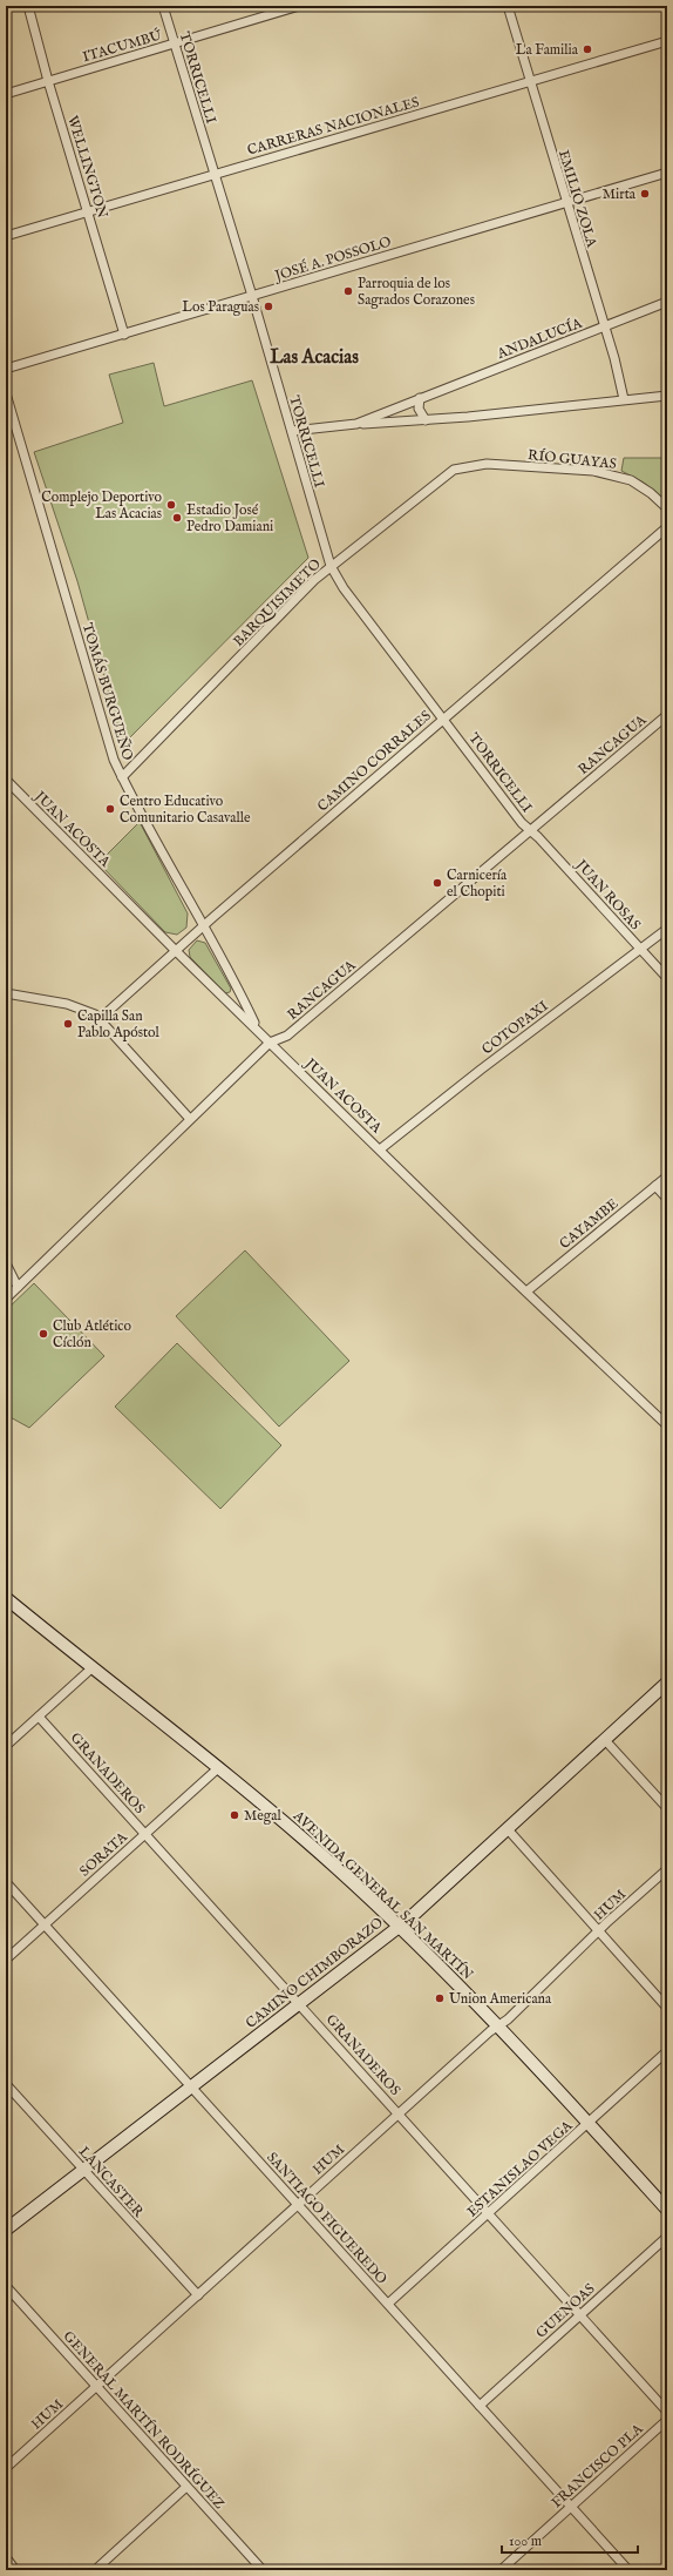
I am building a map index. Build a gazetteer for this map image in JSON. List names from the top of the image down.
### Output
{
  "streets": {
    "main road": ["AVENIDA GENERAL SAN MARTÍN", "CAMINO CHIMBORAZO"],
    "street": [
      "ITACUMBÚ",
      "TORRICELLI",
      "CARRERAS NACIONALES",
      "WELLINGTON",
      "EMILIO ZOLA",
      "JOSÉ A. POSSOLO",
      "ANDALUCÍA",
      "RÍO GUAYAS",
      "BARQUISIMETO",
      "TOMÁS BURGUEÑO",
      "RANCAGUA",
      "CAMINO CORRALES",
      "JUAN ACOSTA",
      "JUAN ROSAS",
      "COTOPAXI",
      "CAYAMBE",
      "GRANADEROS",
      "SORATA",
      "HUM",
      "ESTANISLAO VEGA",
      "LANCASTER",
      "SANTIAGO FIGUEREDO",
      "GUENOAS",
      "GENERAL MARTÍN RODRÍGUEZ",
      "FRANCISCO PLA"
    ]
  },
  "crossings": [
    ["ITACUMBÚ", "TORRICELLI"],
    ["ITACUMBÚ", "WELLINGTON"],
    ["TORRICELLI", "CARRERAS NACIONALES"],
    ["TORRICELLI", "JOSÉ A. POSSOLO"],
    ["TORRICELLI", "ANDALUCÍA"],
    ["TORRICELLI", "BARQUISIMETO"],
    ["TORRICELLI", "RANCAGUA"],
    ["TORRICELLI", "CAMINO CORRALES"],
    ["TORRICELLI", "JUAN ROSAS"],
    ["CARRERAS NACIONALES", "WELLINGTON"],
    ["CARRERAS NACIONALES", "EMILIO ZOLA"],
    ["WELLINGTON", "JOSÉ A. POSSOLO"],
    ["EMILIO ZOLA", "JOSÉ A. POSSOLO"],
    ["EMILIO ZOLA", "ANDALUCÍA"],
    ["RÍO GUAYAS", "BARQUISIMETO"],
    ["BARQUISIMETO", "TOMÁS BURGUEÑO"],
    ["TOMÁS BURGUEÑO", "CAMINO CORRALES"],
    ["TOMÁS BURGUEÑO", "JUAN ACOSTA"],
    ["RANCAGUA", "JUAN ACOSTA"],
    ["RANCAGUA", "JUAN ROSAS"],
    ["CAMINO CORRALES", "JUAN ACOSTA"],
    ["JUAN ACOSTA", "COTOPAXI"],
    ["JUAN ACOSTA", "CAYAMBE"],
    ["JUAN ROSAS", "COTOPAXI"],
    ["GRANADEROS", "SORATA"],
    ["GRANADEROS", "HUM"],
    ["GRANADEROS", "CAMINO CHIMBORAZO"],
    ["GRANADEROS", "ESTANISLAO VEGA"],
    ["GRANADEROS", "GUENOAS"],
    ["SORATA", "AVENIDA GENERAL SAN MARTÍN"],
    ["SORATA", "SANTIAGO FIGUEREDO"],
    ["AVENIDA GENERAL SAN MARTÍN", "HUM"],
    ["AVENIDA GENERAL SAN MARTÍN", "CAMINO CHIMBORAZO"],
    ["AVENIDA GENERAL SAN MARTÍN", "ESTANISLAO VEGA"],
    ["HUM", "LANCASTER"],
    ["HUM", "SANTIAGO FIGUEREDO"],
    ["HUM", "GENERAL MARTÍN RODRÍGUEZ"],
    ["CAMINO CHIMBORAZO", "LANCASTER"],
    ["CAMINO CHIMBORAZO", "SANTIAGO FIGUEREDO"],
    ["ESTANISLAO VEGA", "SANTIAGO FIGUEREDO"],
    ["SANTIAGO FIGUEREDO", "GUENOAS"],
    ["SANTIAGO FIGUEREDO", "FRANCISCO PLA"]
  ],
  "districts": ["Las Acacias"],
  "places": [
    "La Familia",
    "Mirta",
    "Parroquia de los Sagrados Corazones",
    "Los Paraguas",
    "Complejo Deportivo Las Acacias",
    "Estadio José Pedro Damiani",
    "Centro Educativo Comunitario Casavalle",
    "Carnicería el Chopiti",
    "Capilla San Pablo Apóstol",
    "Club Atlético Cíclón",
    "Megal",
    "Union Americana"
  ],
  "scale_bar": "100 m"
}
